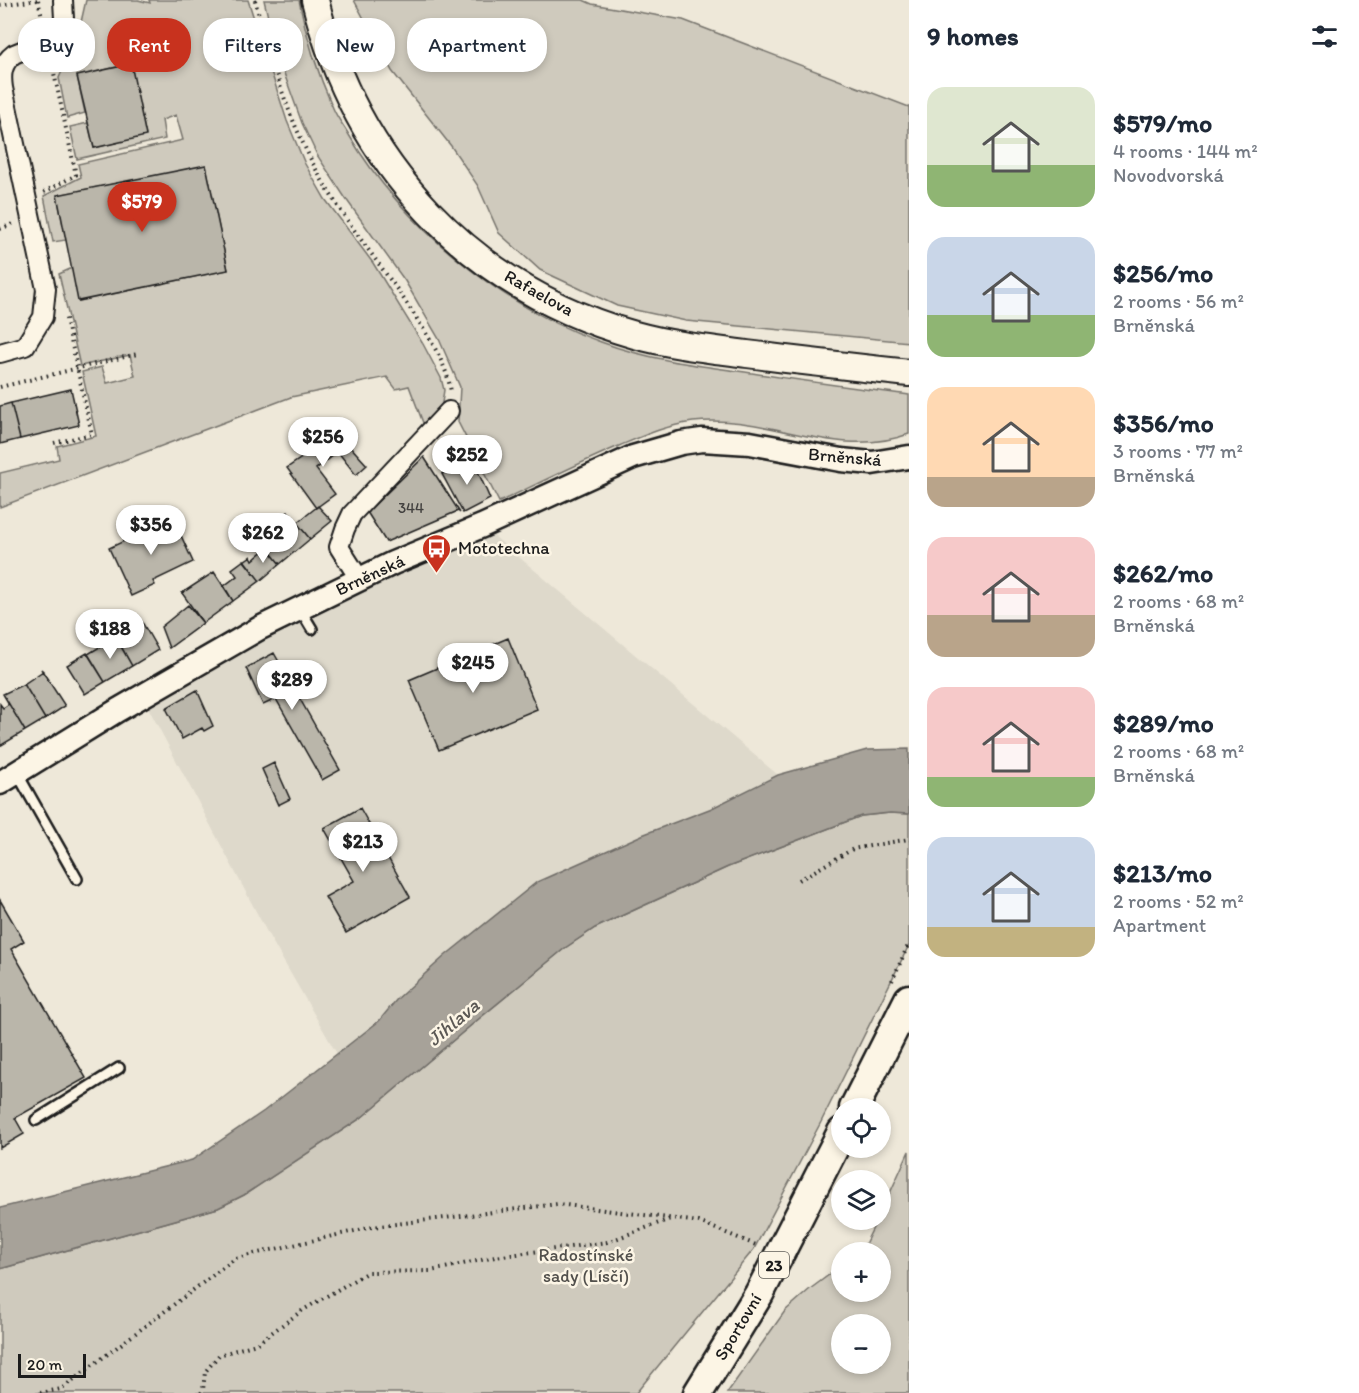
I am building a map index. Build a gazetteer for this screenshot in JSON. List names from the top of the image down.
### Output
{
  "streets": {
    "main road": ["Rafaelova", "23", "Sportovní"],
    "street": ["Brněnská"]
  },
  "water": ["Jihlava"],
  "parks": ["Radostínské sady (Lísčí)"],
  "places": {
    "bus stop": ["Mototechna"]
  },
  "house_numbers": ["344"],
  "scale_bar": "20 m",
  "page": {
    "heading": "9 homes",
    "chip": [
      "Buy",
      "Rent",
      "Filters",
      "New",
      "Apartment"
    ],
    "list": [
      {
        "name": "$579/mo",
        "note": "4 rooms · 144 m² · Novodvorská"
      },
      {
        "name": "$256/mo",
        "note": "2 rooms · 56 m² · Brněnská"
      },
      {
        "name": "$356/mo",
        "note": "3 rooms · 77 m² · Brněnská"
      },
      {
        "name": "$262/mo",
        "note": "2 rooms · 68 m² · Brněnská"
      },
      {
        "name": "$289/mo",
        "note": "2 rooms · 68 m² · Brněnská"
      },
      {
        "name": "$213/mo",
        "note": "2 rooms · 52 m² · Apartment"
      }
    ],
    "price": [
      "$579",
      "$256",
      "$252",
      "$356",
      "$262",
      "$188",
      "$245",
      "$289",
      "$213"
    ],
    "map_buttons": ["+", "−"],
    "scale": "20 m"
  }
}
